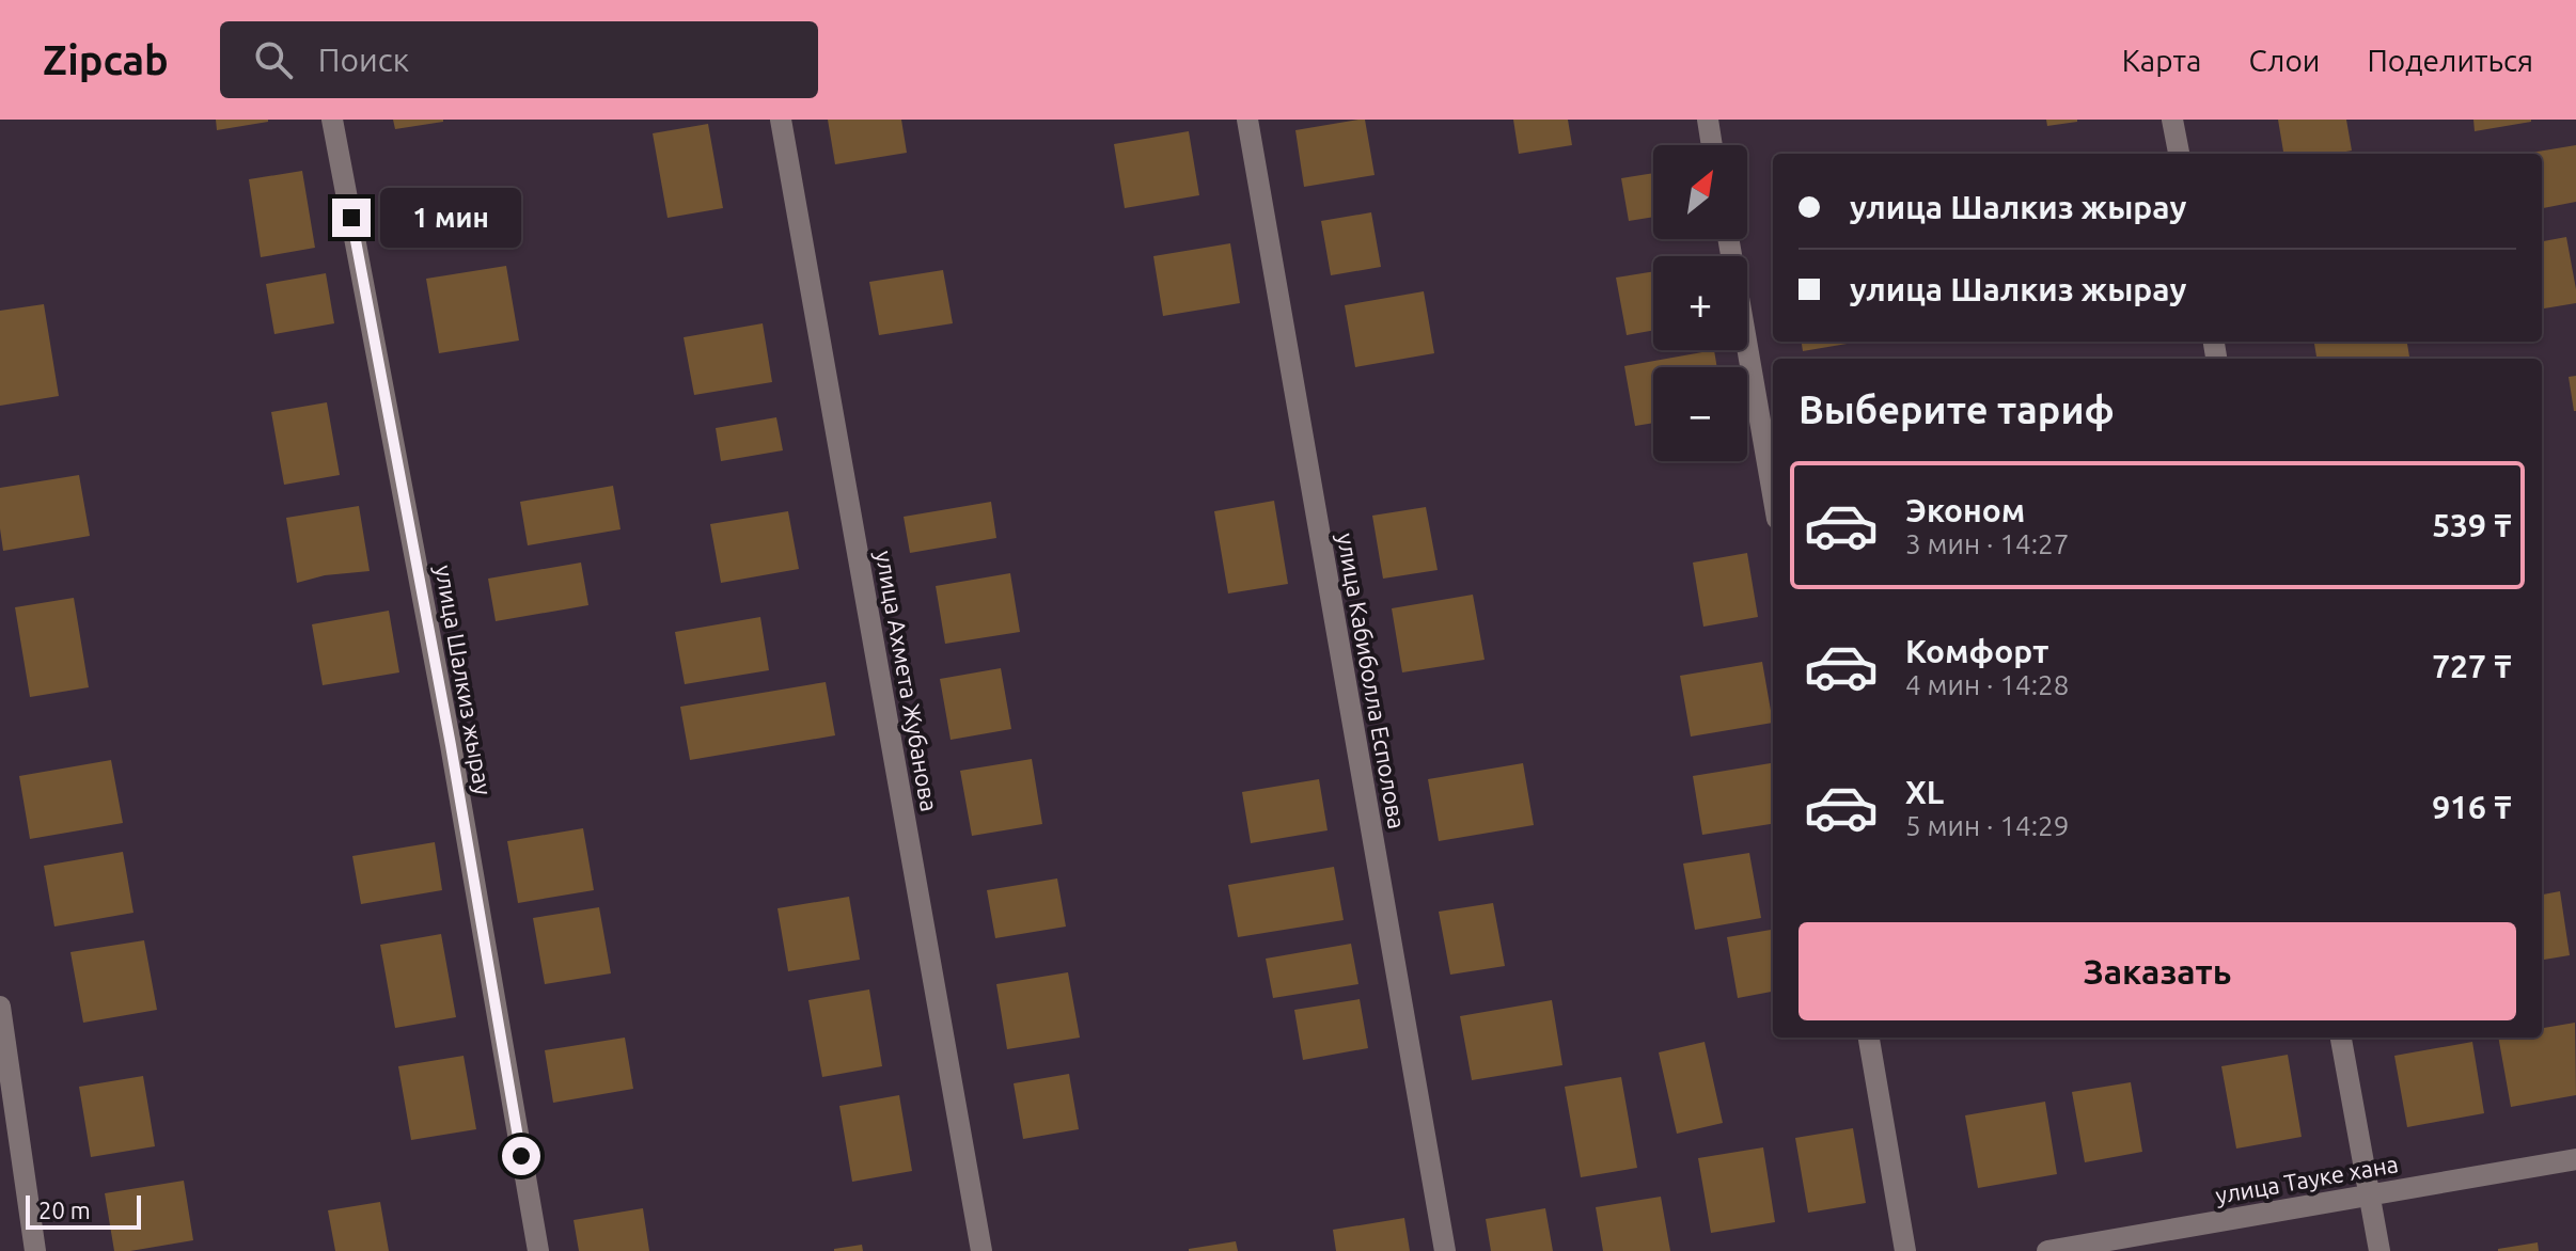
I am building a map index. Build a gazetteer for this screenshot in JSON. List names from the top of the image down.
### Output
{
  "streets": {
    "street": [
      "улица Шалкиз жырау",
      "улица Ахмета Жубанова",
      "улица Кабиболла Есполова",
      "улица Тауке хана"
    ]
  },
  "scale_bar": "20 m",
  "north": "top right",
  "page": {
    "header": "Zipcab",
    "search": "Поиск",
    "nav": ["Карта", "Слои", "Поделиться"],
    "map_buttons": ["+", "−"],
    "banner": ["улица Шалкиз жырау", "улица Шалкиз жырау"],
    "bubble": "1 мин",
    "heading": "Выберите тариф",
    "list": [
      {
        "name": "Эконом",
        "note": "3 мин · 14:27",
        "value": "539 ₸"
      },
      {
        "name": "Комфорт",
        "note": "4 мин · 14:28",
        "value": "727 ₸"
      },
      {
        "name": "XL",
        "note": "5 мин · 14:29",
        "value": "916 ₸"
      }
    ],
    "buttons": "Заказать",
    "scale": "20 m"
  }
}
